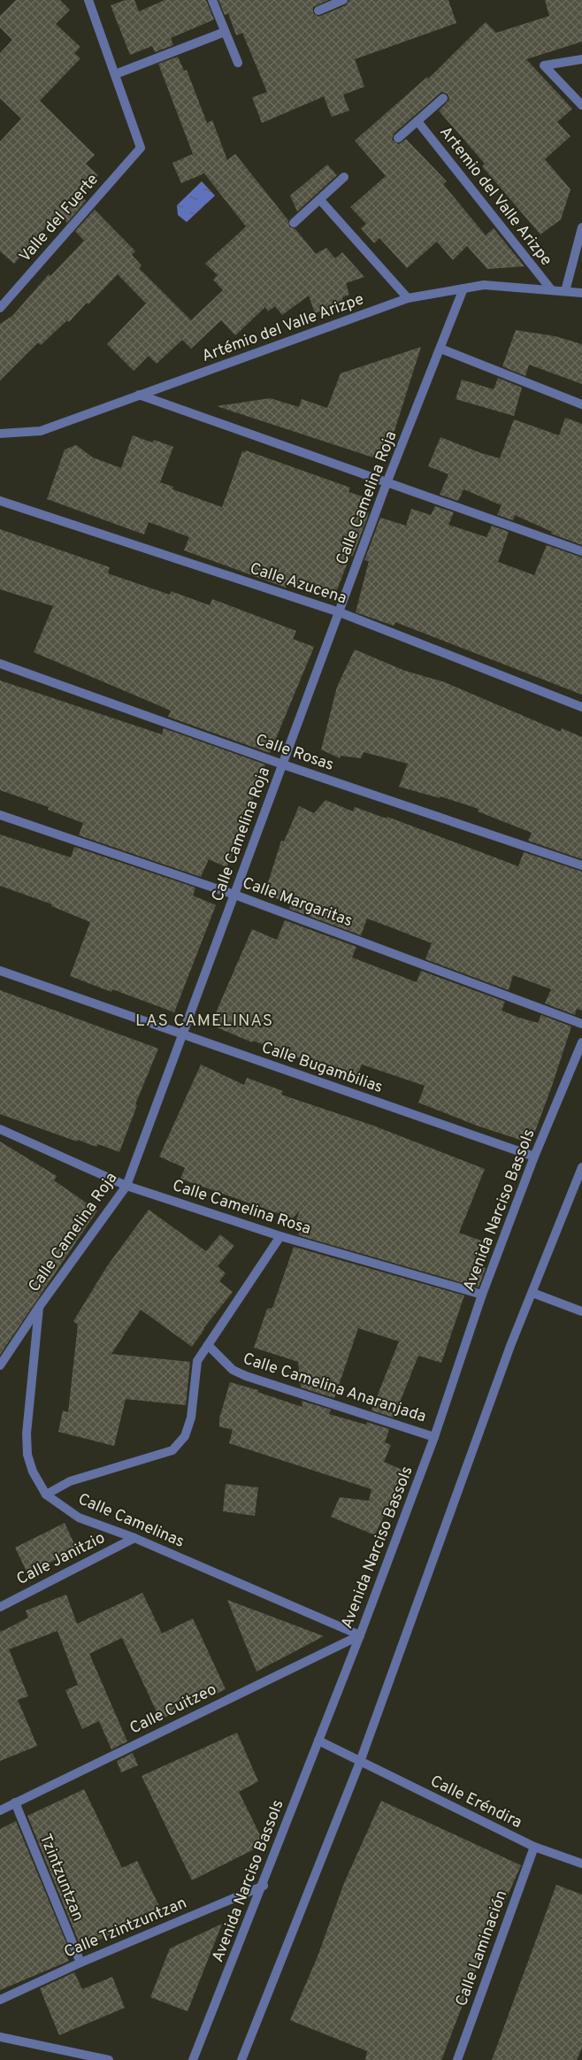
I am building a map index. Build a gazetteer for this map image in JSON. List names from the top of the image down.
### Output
{
  "streets": {
    "street": [
      "Artemio del Valle Arizpe",
      "Valle del Fuerte",
      "Artémio del Valle Arizpe",
      "Calle Camelina Roja",
      "Calle Azucena",
      "Calle Rosas",
      "Calle Margaritas",
      "Calle Bugambilias",
      "Calle Camelina Rosa",
      "Avenida Narciso Bassols",
      "Calle Camelina Anaranjada",
      "Calle Camelinas",
      "Calle Janitzio",
      "Calle Cuitzeo",
      "Calle Eréndira",
      "Tzintzuntzan",
      "Calle Tzintzuntzan",
      "Calle Laminación"
    ]
  },
  "crossings": [
    ["Artemio del Valle Arizpe", "Artémio del Valle Arizpe"],
    ["Artémio del Valle Arizpe", "Calle Camelina Roja"],
    ["Calle Camelina Roja", "Calle Azucena"],
    ["Calle Camelina Roja", "Calle Rosas"],
    ["Calle Camelina Roja", "Calle Margaritas"],
    ["Calle Camelina Roja", "Calle Bugambilias"],
    ["Calle Camelina Roja", "Calle Camelina Rosa"],
    ["Calle Camelina Roja", "Calle Camelinas"],
    ["Calle Bugambilias", "Avenida Narciso Bassols"],
    ["Calle Camelina Rosa", "Avenida Narciso Bassols"],
    ["Avenida Narciso Bassols", "Calle Camelina Anaranjada"],
    ["Avenida Narciso Bassols", "Calle Camelinas"],
    ["Avenida Narciso Bassols", "Calle Cuitzeo"],
    ["Avenida Narciso Bassols", "Calle Eréndira"],
    ["Avenida Narciso Bassols", "Calle Tzintzuntzan"],
    ["Calle Camelinas", "Calle Janitzio"],
    ["Calle Camelinas", "Calle Cuitzeo"],
    ["Calle Cuitzeo", "Tzintzuntzan"],
    ["Calle Eréndira", "Calle Laminación"],
    ["Tzintzuntzan", "Calle Tzintzuntzan"]
  ],
  "districts": ["LAS CAMELINAS"]
}
